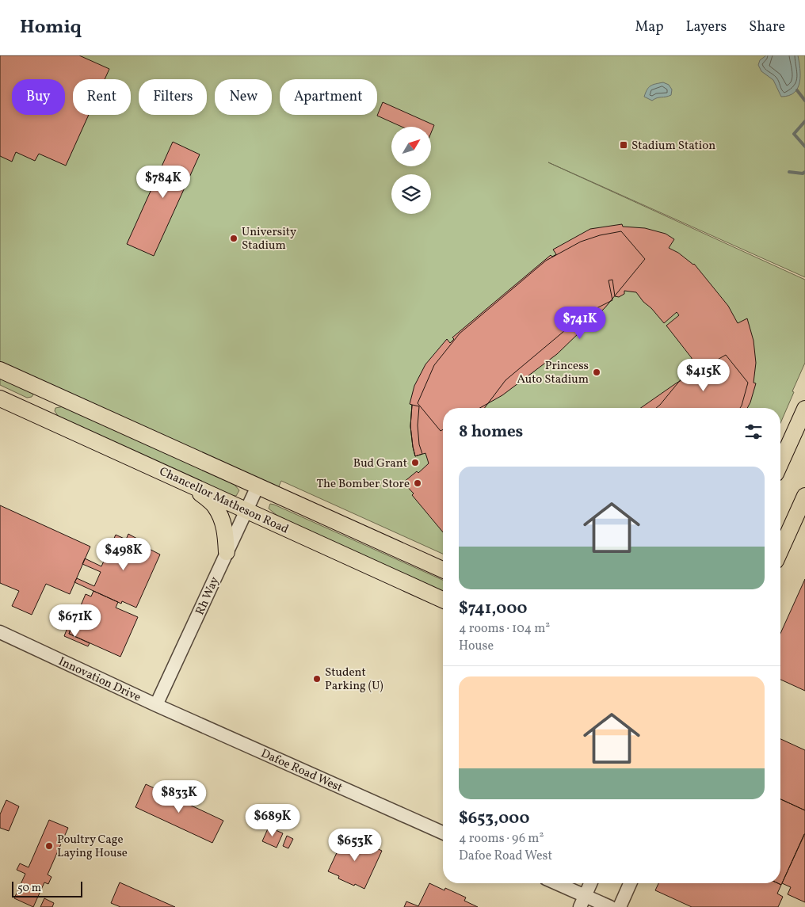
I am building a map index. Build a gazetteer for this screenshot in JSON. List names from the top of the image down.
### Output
{
  "streets": {
    "main road": ["Chancellor Matheson Road"],
    "street": ["Rh Way", "Innovation Drive", "Dafoe Road West"]
  },
  "crossings": [
    ["Chancellor Matheson Road", "Rh Way"],
    ["Rh Way", "Innovation Drive"],
    ["Rh Way", "Dafoe Road West"],
    ["Innovation Drive", "Dafoe Road West"]
  ],
  "places": {
    "transit": ["Stadium Station"],
    "other": [
      "University Stadium",
      "Princess Auto Stadium",
      "Bud Grant",
      "The Bomber Store",
      "Student Parking (U)",
      "Poultry Cage Laying House"
    ]
  },
  "scale_bar": "50 m",
  "north": "top right",
  "page": {
    "header": "Homiq",
    "nav": ["Map", "Layers", "Share"],
    "chip": [
      "Buy",
      "Rent",
      "Filters",
      "New",
      "Apartment"
    ],
    "price": [
      "$784K",
      "$741K",
      "$415K",
      "$498K",
      "$671K",
      "$833K",
      "$689K",
      "$653K"
    ],
    "heading": "8 homes",
    "list": [
      {
        "name": "$741,000",
        "note": "4 rooms · 104 m² · House"
      },
      {
        "name": "$653,000",
        "note": "4 rooms · 96 m² · Dafoe Road West"
      }
    ],
    "scale": "50 m"
  }
}
